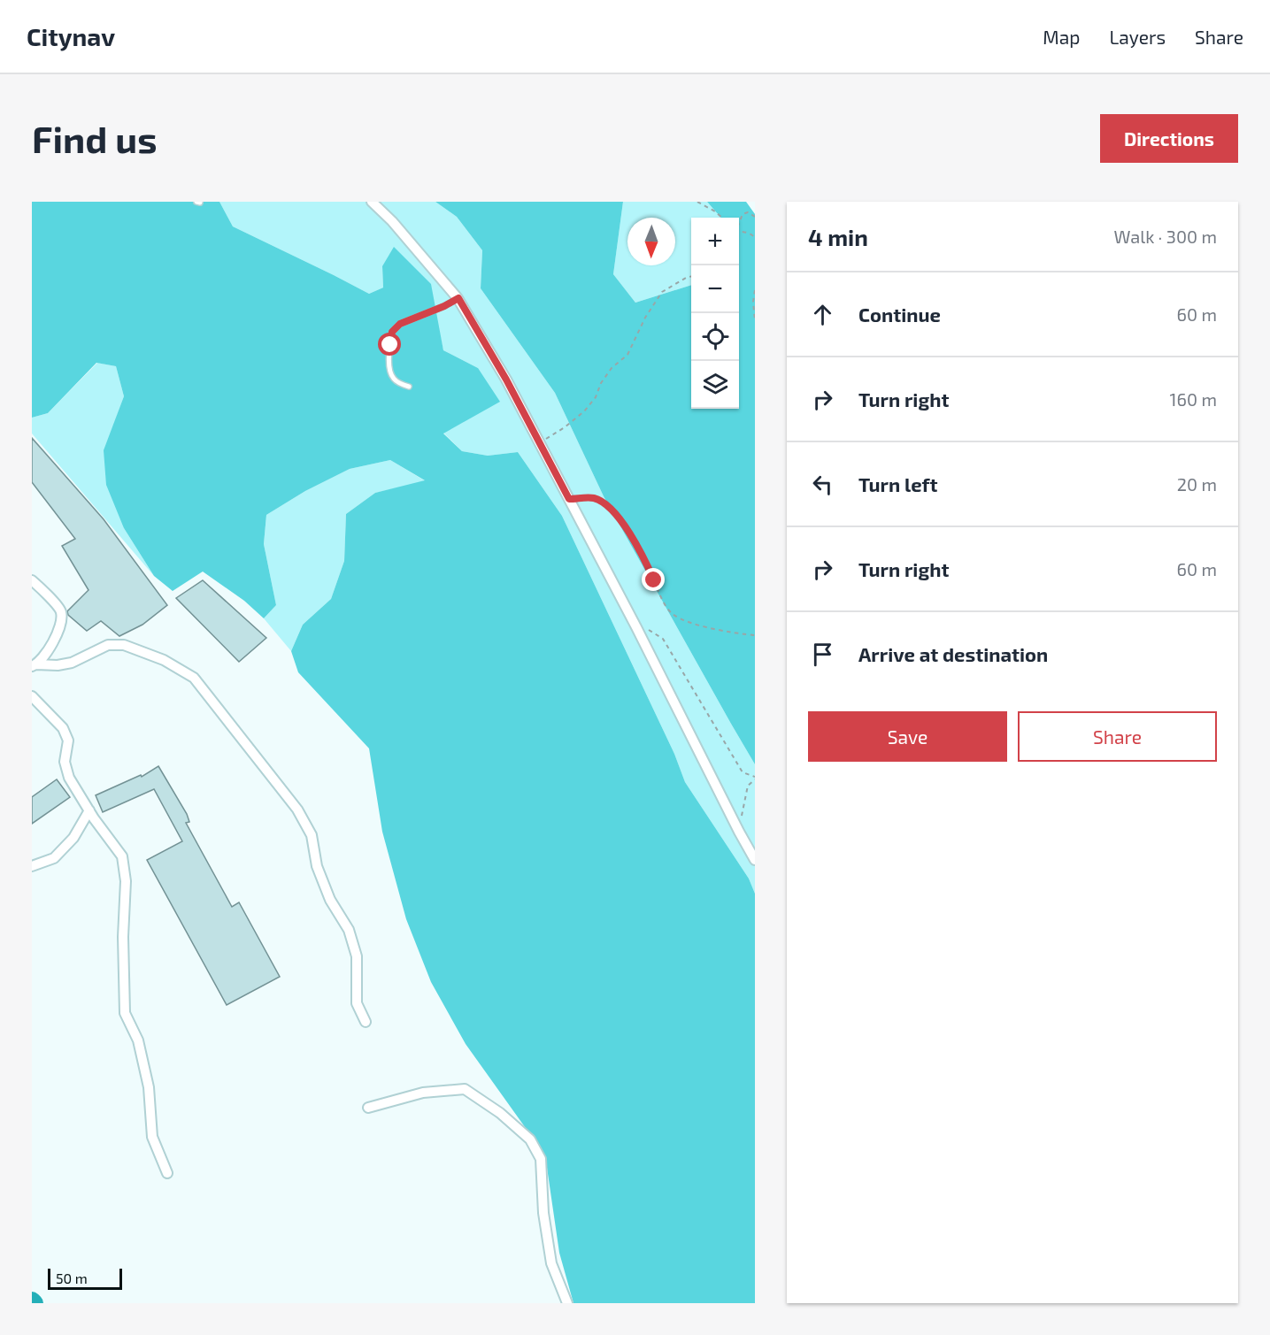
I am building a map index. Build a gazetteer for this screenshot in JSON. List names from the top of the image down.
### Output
{
  "scale_bar": "50 m",
  "north": "bottom",
  "page": {
    "header": "Citynav",
    "nav": ["Map", "Layers", "Share"],
    "buttons": [
      "Directions",
      ["Save", "Share"]
    ],
    "title": "Find us",
    "heading": ["4 min", "Walk · 300 m"],
    "map_buttons": ["+", "−"],
    "list": [
      ["Continue", "60 m"],
      ["Turn right", "160 m"],
      ["Turn left", "20 m"],
      ["Turn right", "60 m"],
      "Arrive at destination"
    ],
    "scale": "50 m"
  }
}
